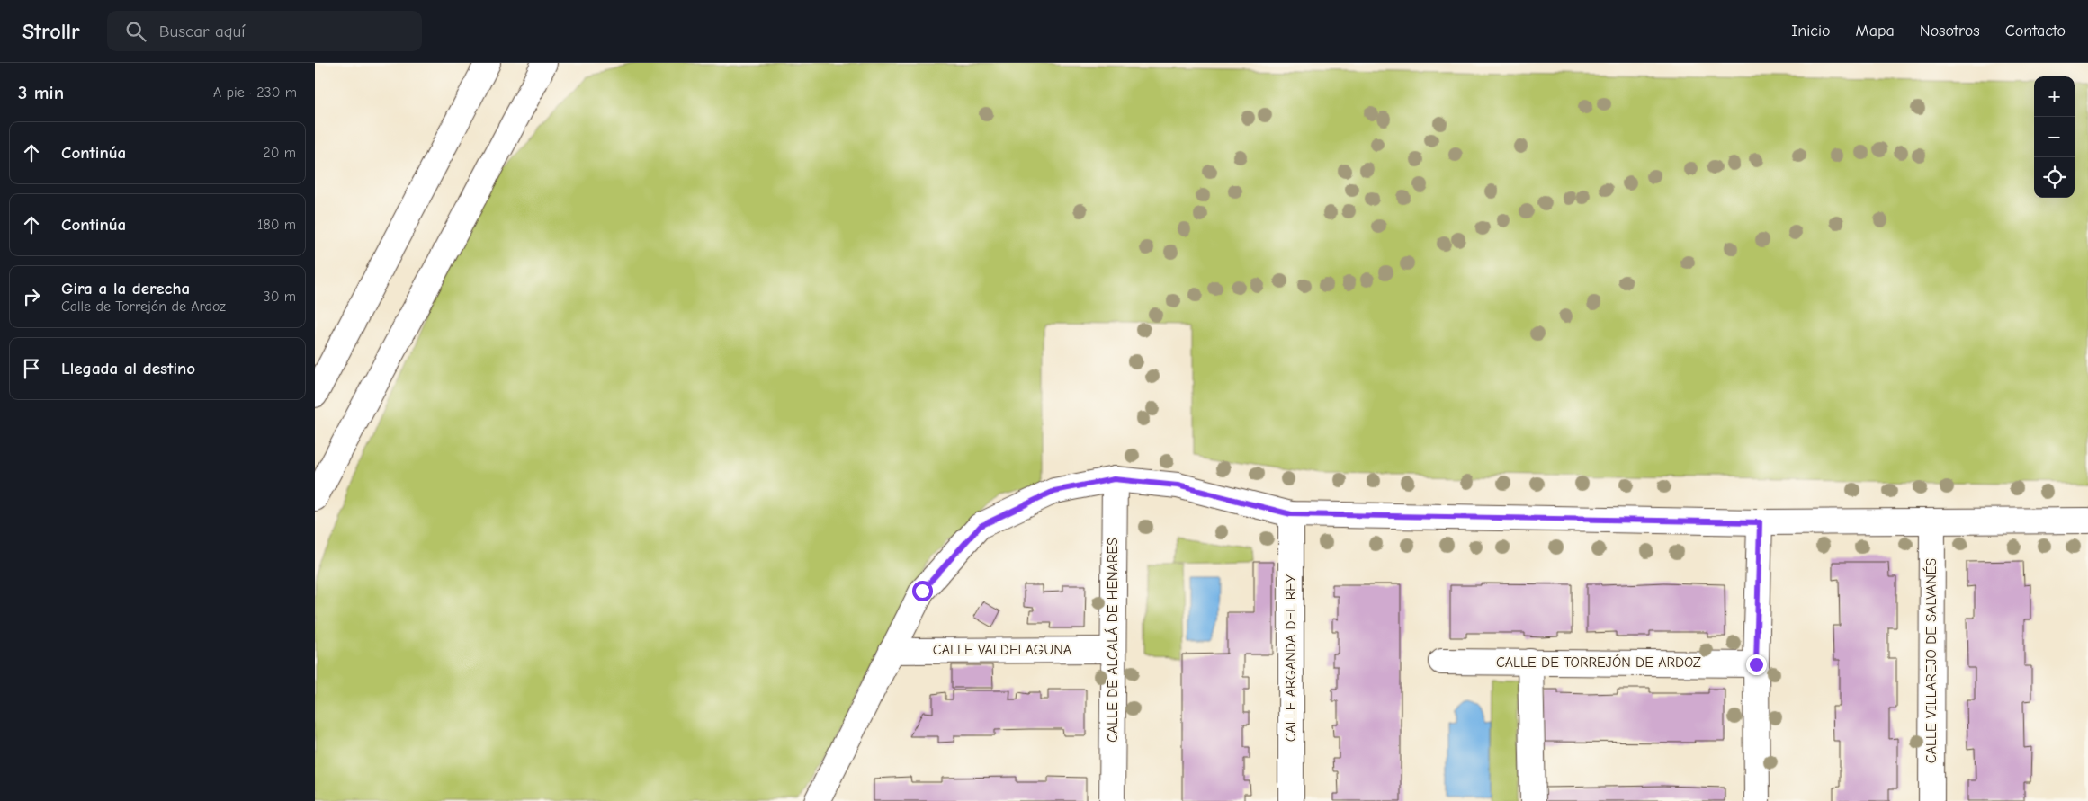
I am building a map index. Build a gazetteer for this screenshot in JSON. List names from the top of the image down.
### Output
{
  "streets": {
    "main road": [
      "CALLE DE ALCALÁ DE HENARES",
      "CALLE VALDELAGUNA",
      "CALLE ARGANDA DEL REY",
      "CALLE VILLAREJO DE SALVANÉS",
      "CALLE DE TORREJÓN DE ARDOZ"
    ]
  },
  "crossings": [
    ["CALLE DE ALCALÁ DE HENARES", "CALLE VALDELAGUNA"]
  ],
  "page": {
    "header": "Strollr",
    "search": "Buscar aquí",
    "nav": [
      "Inicio",
      "Mapa",
      "Nosotros",
      "Contacto"
    ],
    "heading": ["3 min", "A pie · 230 m"],
    "map_buttons": ["+", "−"],
    "list": [
      ["Continúa", "20 m"],
      ["Continúa", "180 m"],
      ["Gira a la derecha", "Calle de Torrejón de Ardoz", "30 m"],
      "Llegada al destino"
    ]
  }
}
